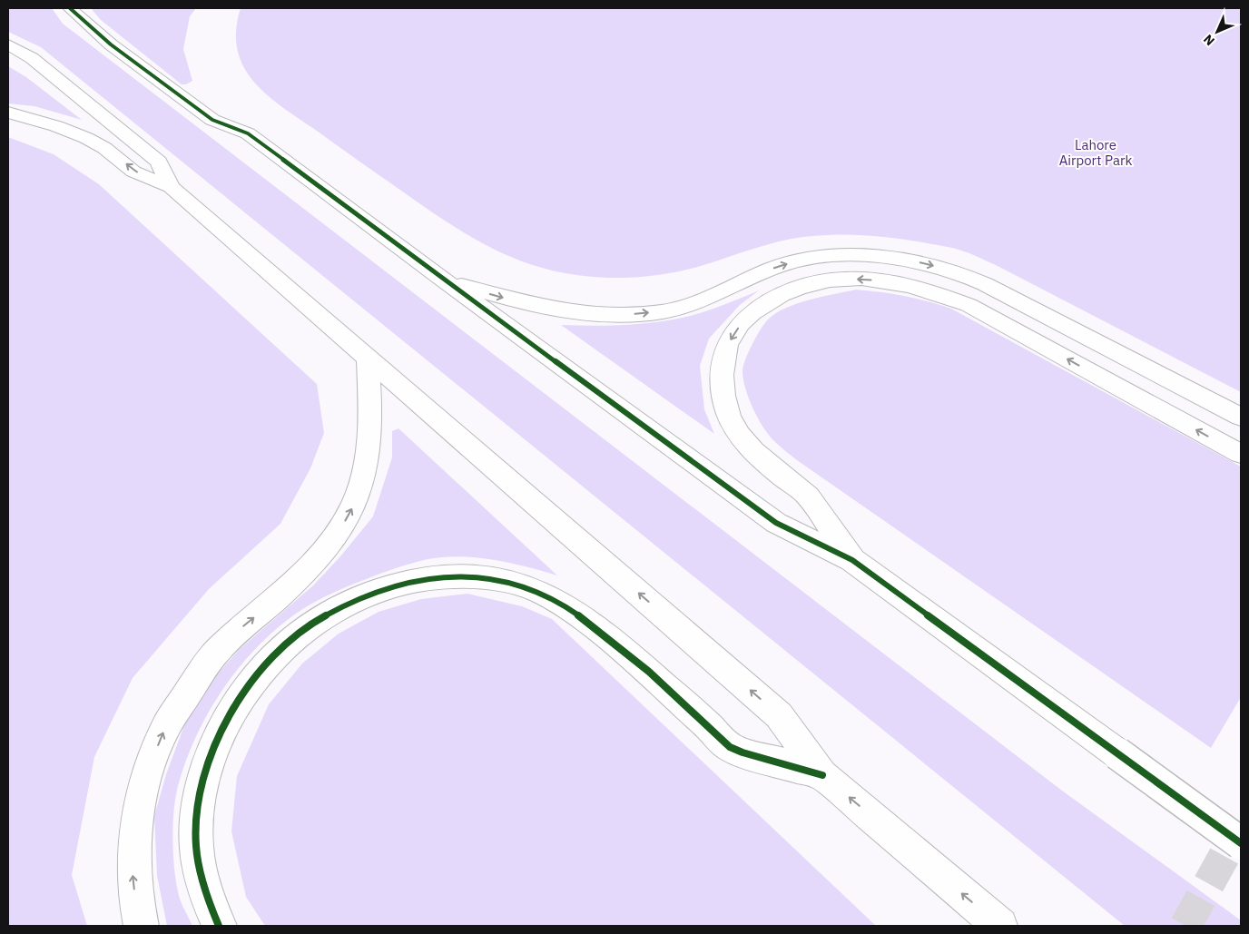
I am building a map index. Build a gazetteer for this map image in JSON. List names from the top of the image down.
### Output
{
  "parks": ["Lahore Airport Park"],
  "north": "bottom left"
}
